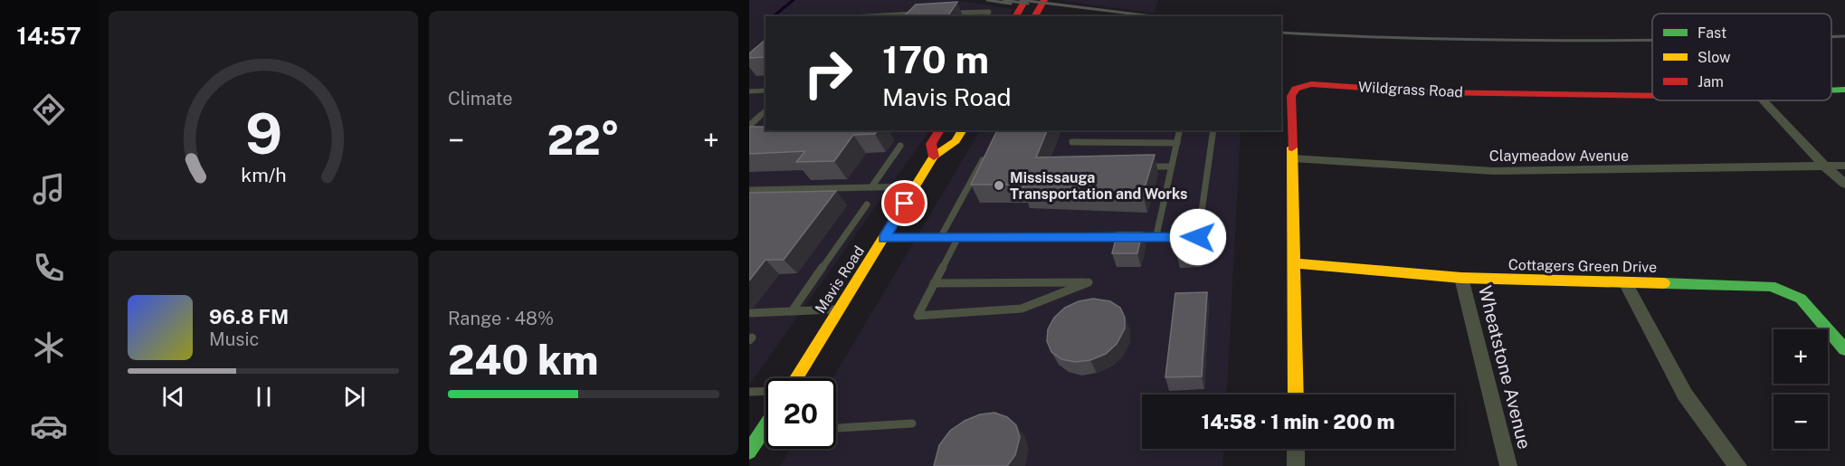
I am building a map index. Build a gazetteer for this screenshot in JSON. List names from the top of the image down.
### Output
{
  "streets": {
    "street": [
      "Wildgrass Road",
      "Claymeadow Avenue",
      "Cottagers Green Drive",
      "Mavis Road",
      "Wheatstone Avenue"
    ]
  },
  "crossings": [
    ["Wildgrass Road", "Claymeadow Avenue"],
    ["Wildgrass Road", "Cottagers Green Drive"],
    ["Cottagers Green Drive", "Wheatstone Avenue"]
  ],
  "places": ["Mississauga Transportation and Works"],
  "legend": ["Fast", "Slow", "Jam"],
  "page": {
    "tabs": "14:57",
    "tile": [
      "Climate",
      ["Range · 48%", "240 km"]
    ],
    "turn": ["170 m", "Mavis Road"],
    "heat": ["−", "22°", "+"],
    "song": ["96.8 FM", "Music"],
    "map_buttons": ["+", "−"],
    "limit": "20",
    "trip": "14:58 · 1 min · 200 m",
    "gauge": ["9", "km/h"]
  }
}
